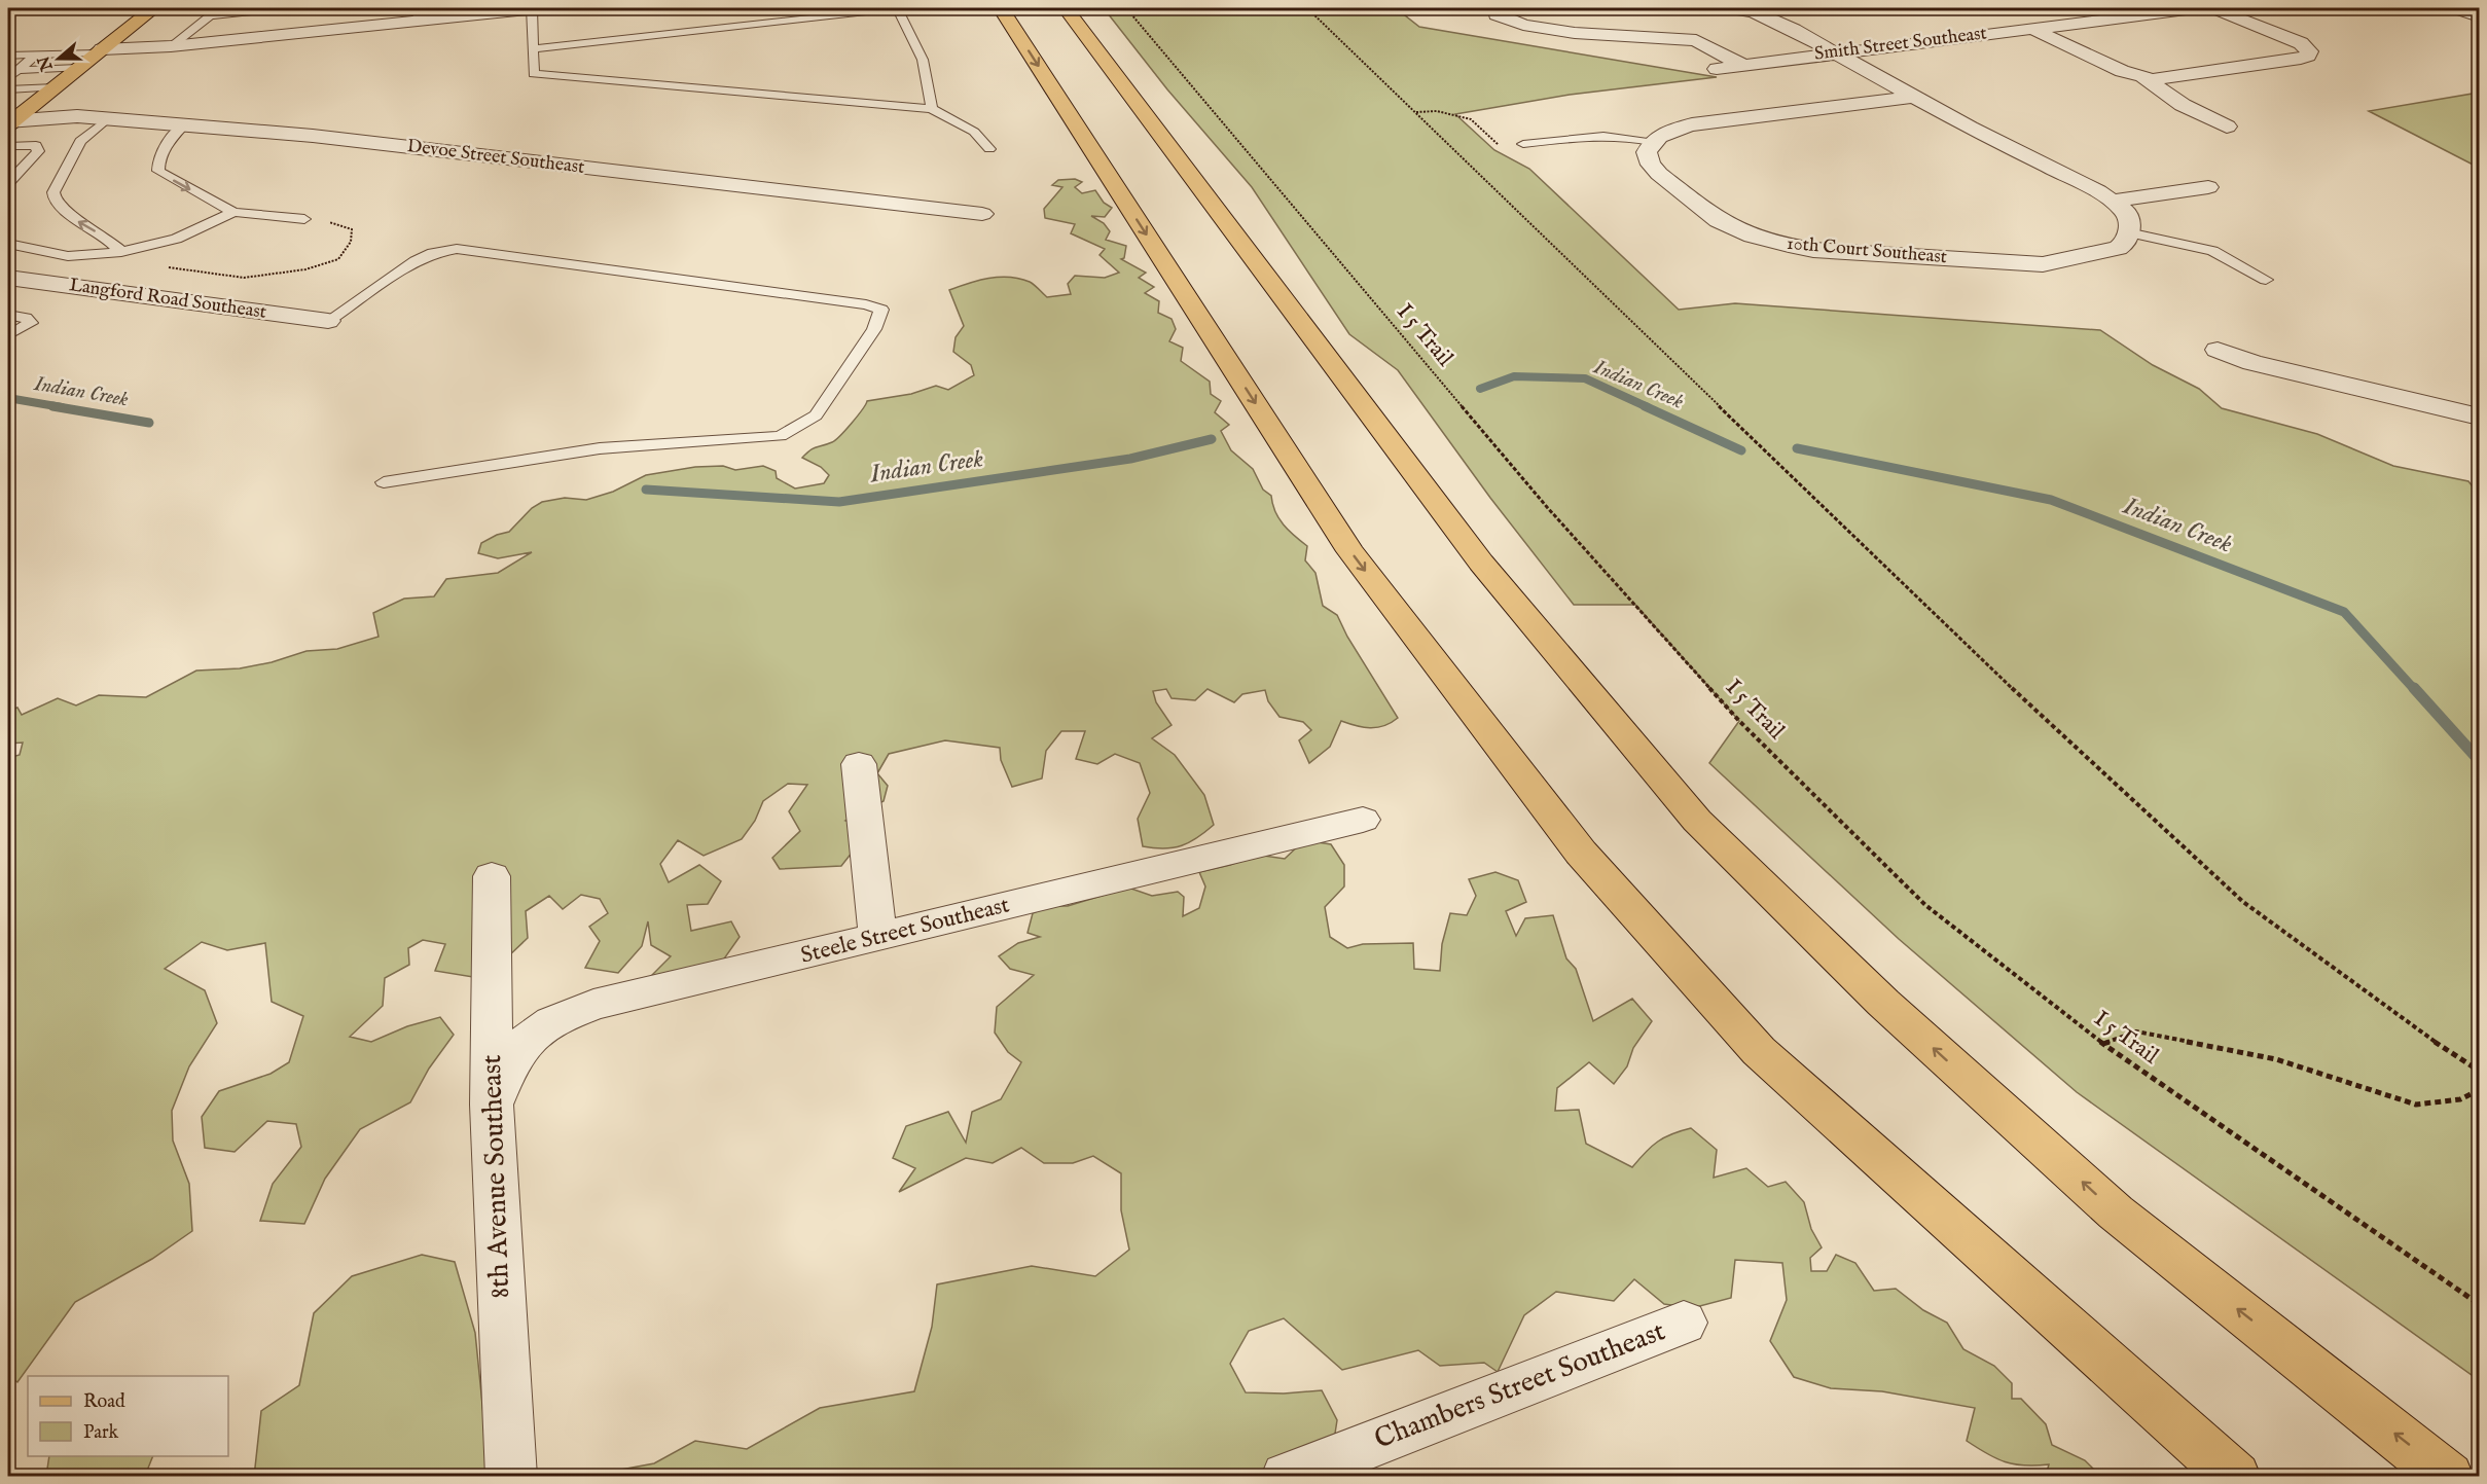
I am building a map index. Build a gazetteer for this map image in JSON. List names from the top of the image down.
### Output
{
  "streets": {
    "street": [
      "Smith Street Southeast",
      "Devoe Street Southeast",
      "10th Court Southeast",
      "Langford Road Southeast",
      "Steele Street Southeast",
      "8th Avenue Southeast",
      "Chambers Street Southeast"
    ],
    "path": ["I 5 Trail"]
  },
  "crossings": [
    ["Steele Street Southeast", "8th Avenue Southeast"]
  ],
  "water": ["Indian Creek"],
  "legend": ["Road", "Park"],
  "north": "left"
}
